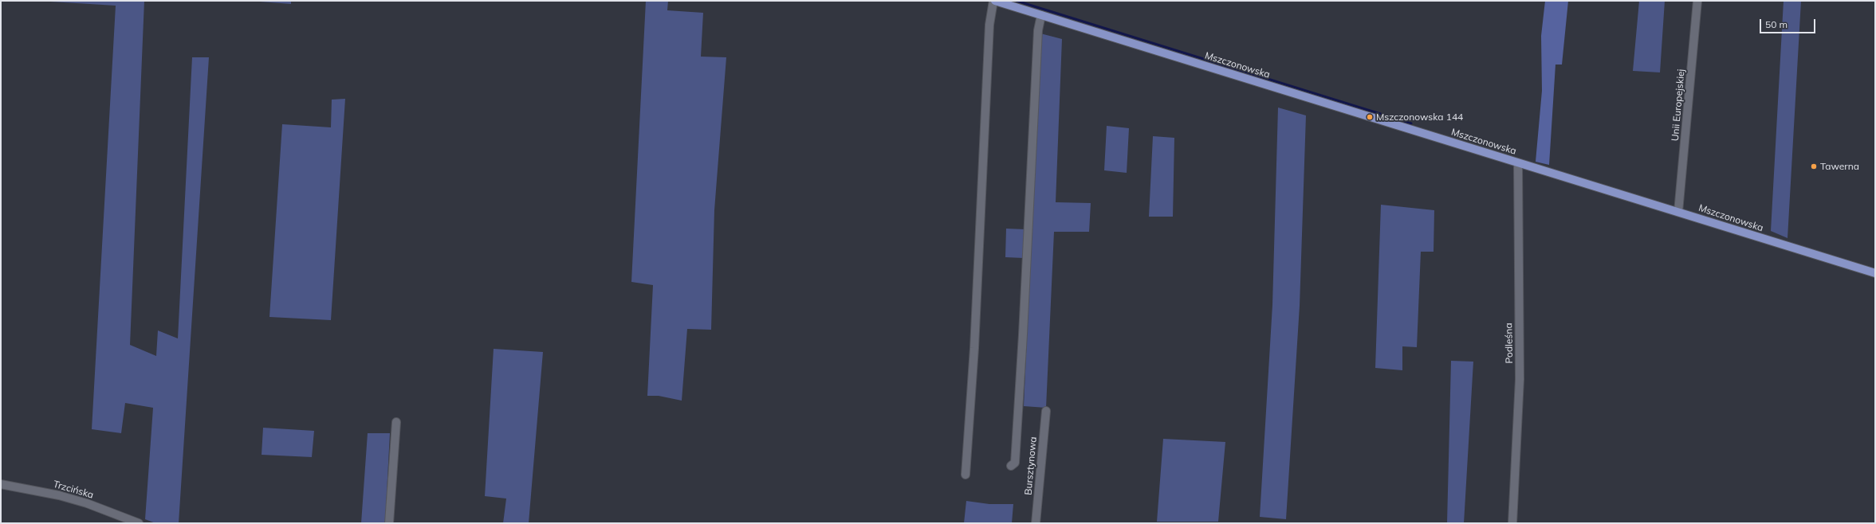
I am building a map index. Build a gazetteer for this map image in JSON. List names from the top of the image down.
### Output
{
  "streets": {
    "main road": ["Mszczonowska"],
    "street": [
      "Unii Europejskiej",
      "Podleśna",
      "Bursztynowa",
      "Trzcińska"
    ]
  },
  "crossings": [
    ["Mszczonowska", "Unii Europejskiej"],
    ["Mszczonowska", "Podleśna"]
  ],
  "places": ["Mszczonowska 144", "Tawerna"],
  "scale_bar": "50 m"
}
